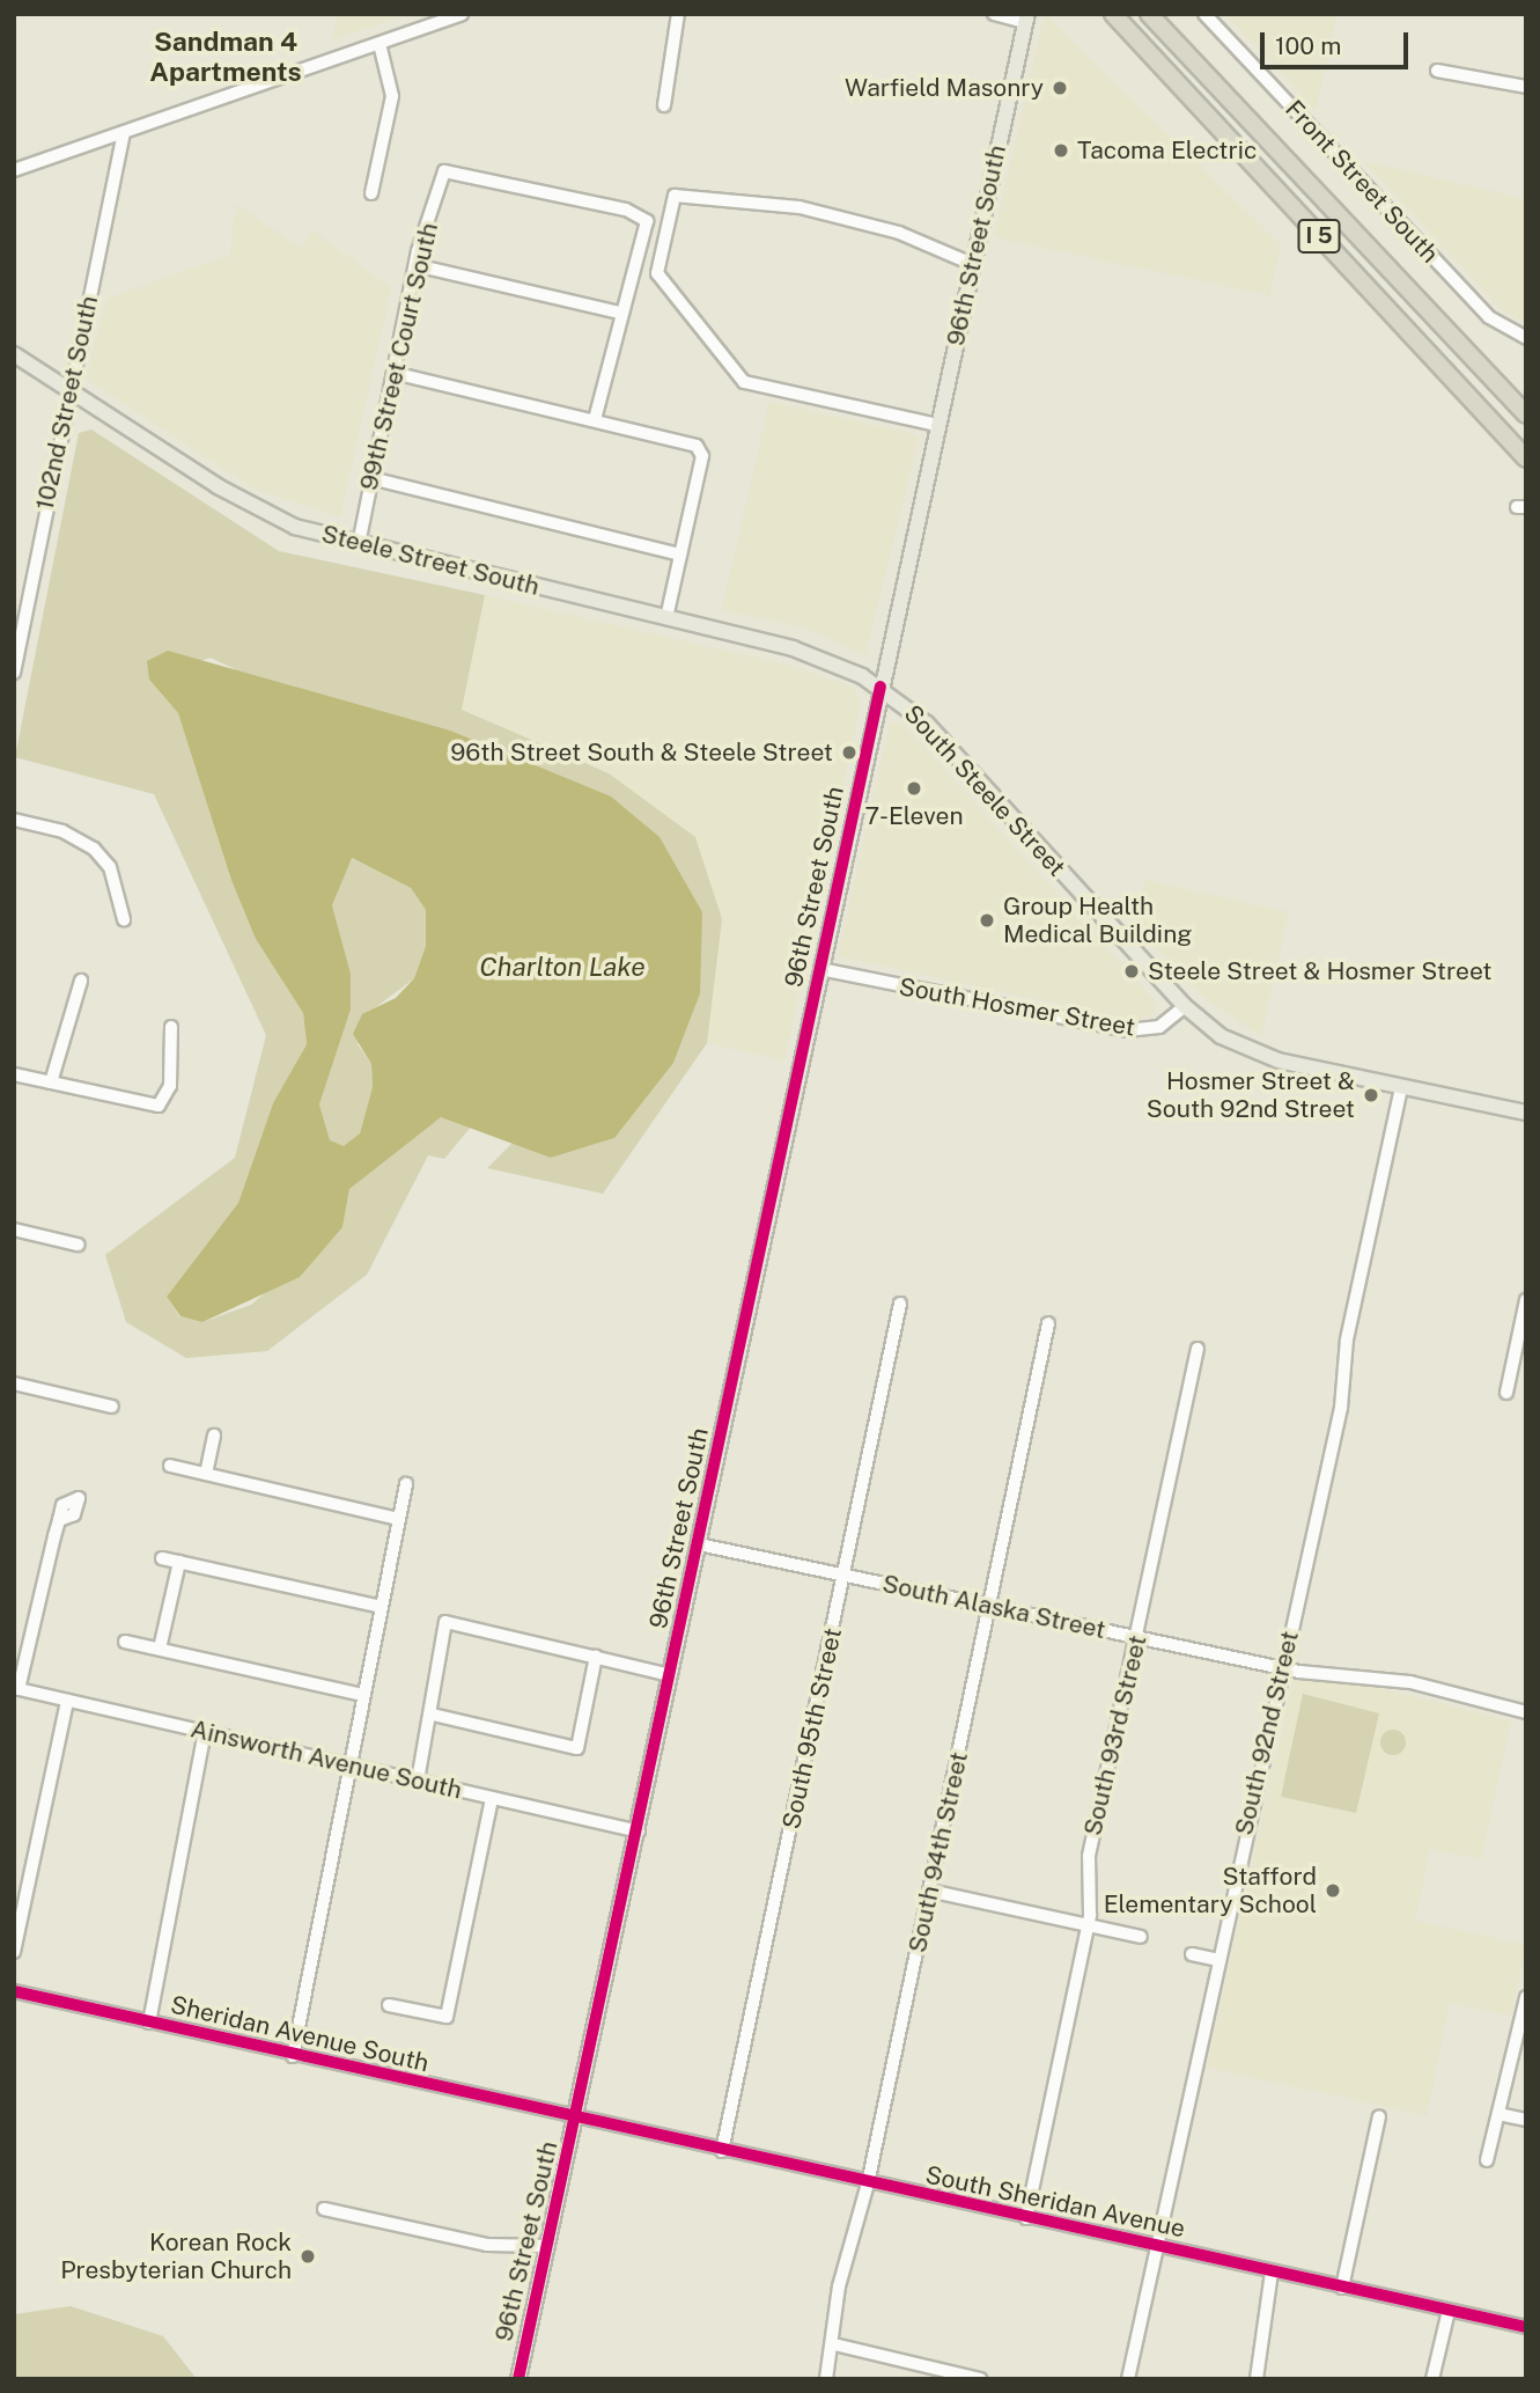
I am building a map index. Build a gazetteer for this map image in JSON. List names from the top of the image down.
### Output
{
  "streets": {
    "highway": ["I 5"],
    "main road": ["96th Street South", "Steele Street South", "South Steele Street"],
    "street": [
      "Front Street South",
      "99th Street Court South",
      "102nd Street South",
      "South Hosmer Street",
      "South Alaska Street",
      "South 95th Street",
      "South 92nd Street",
      "South 93rd Street",
      "Ainsworth Avenue South",
      "South 94th Street",
      "Sheridan Avenue South",
      "South Sheridan Avenue"
    ]
  },
  "crossings": [
    ["96th Street South", "Steele Street South"],
    ["96th Street South", "South Steele Street"],
    ["96th Street South", "South Hosmer Street"],
    ["96th Street South", "South Alaska Street"],
    ["96th Street South", "Ainsworth Avenue South"],
    ["96th Street South", "Sheridan Avenue South"],
    ["96th Street South", "South Sheridan Avenue"],
    ["99th Street Court South", "Steele Street South"],
    ["102nd Street South", "Steele Street South"],
    ["Steele Street South", "South Steele Street"],
    ["South Steele Street", "South Hosmer Street"],
    ["South Alaska Street", "South 95th Street"],
    ["South Alaska Street", "South 92nd Street"],
    ["South Alaska Street", "South 93rd Street"],
    ["South Alaska Street", "South 94th Street"],
    ["South 95th Street", "South Sheridan Avenue"],
    ["South 92nd Street", "South Sheridan Avenue"],
    ["South 93rd Street", "South Sheridan Avenue"],
    ["South 94th Street", "South Sheridan Avenue"],
    ["Sheridan Avenue South", "South Sheridan Avenue"]
  ],
  "districts": ["Sandman 4 Apartments"],
  "water": ["Charlton Lake"],
  "places": [
    "Warfield Masonry",
    "Tacoma Electric",
    "96th Street South & Steele Street",
    "7-Eleven",
    "Group Health Medical Building",
    "Steele Street & Hosmer Street",
    "Hosmer Street & South 92nd Street",
    "Stafford Elementary School",
    "Korean Rock Presbyterian Church"
  ],
  "scale_bar": "100 m"
}
